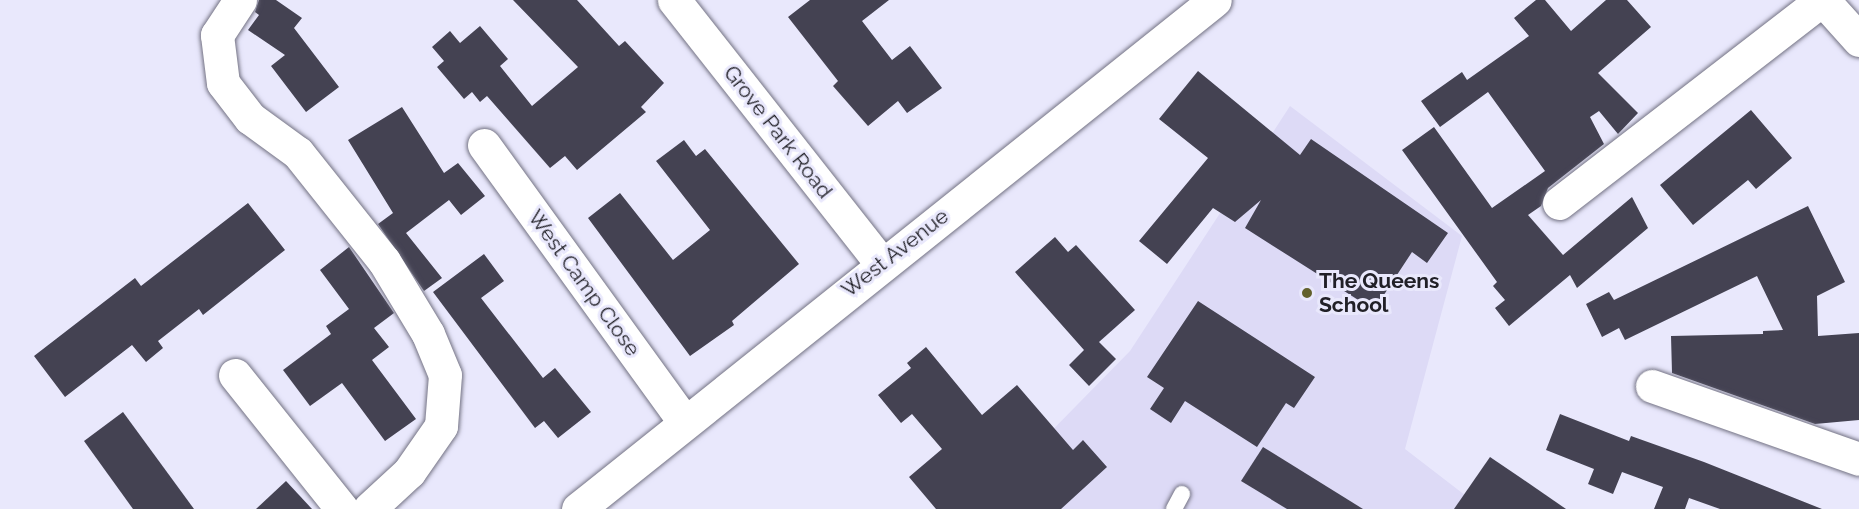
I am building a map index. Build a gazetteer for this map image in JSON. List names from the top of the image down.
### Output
{
  "streets": {
    "street": ["Grove Park Road", "West Avenue", "West Camp Close"]
  },
  "crossings": [
    ["Grove Park Road", "West Avenue"],
    ["West Avenue", "West Camp Close"]
  ],
  "places": ["The Queens School"]
}
